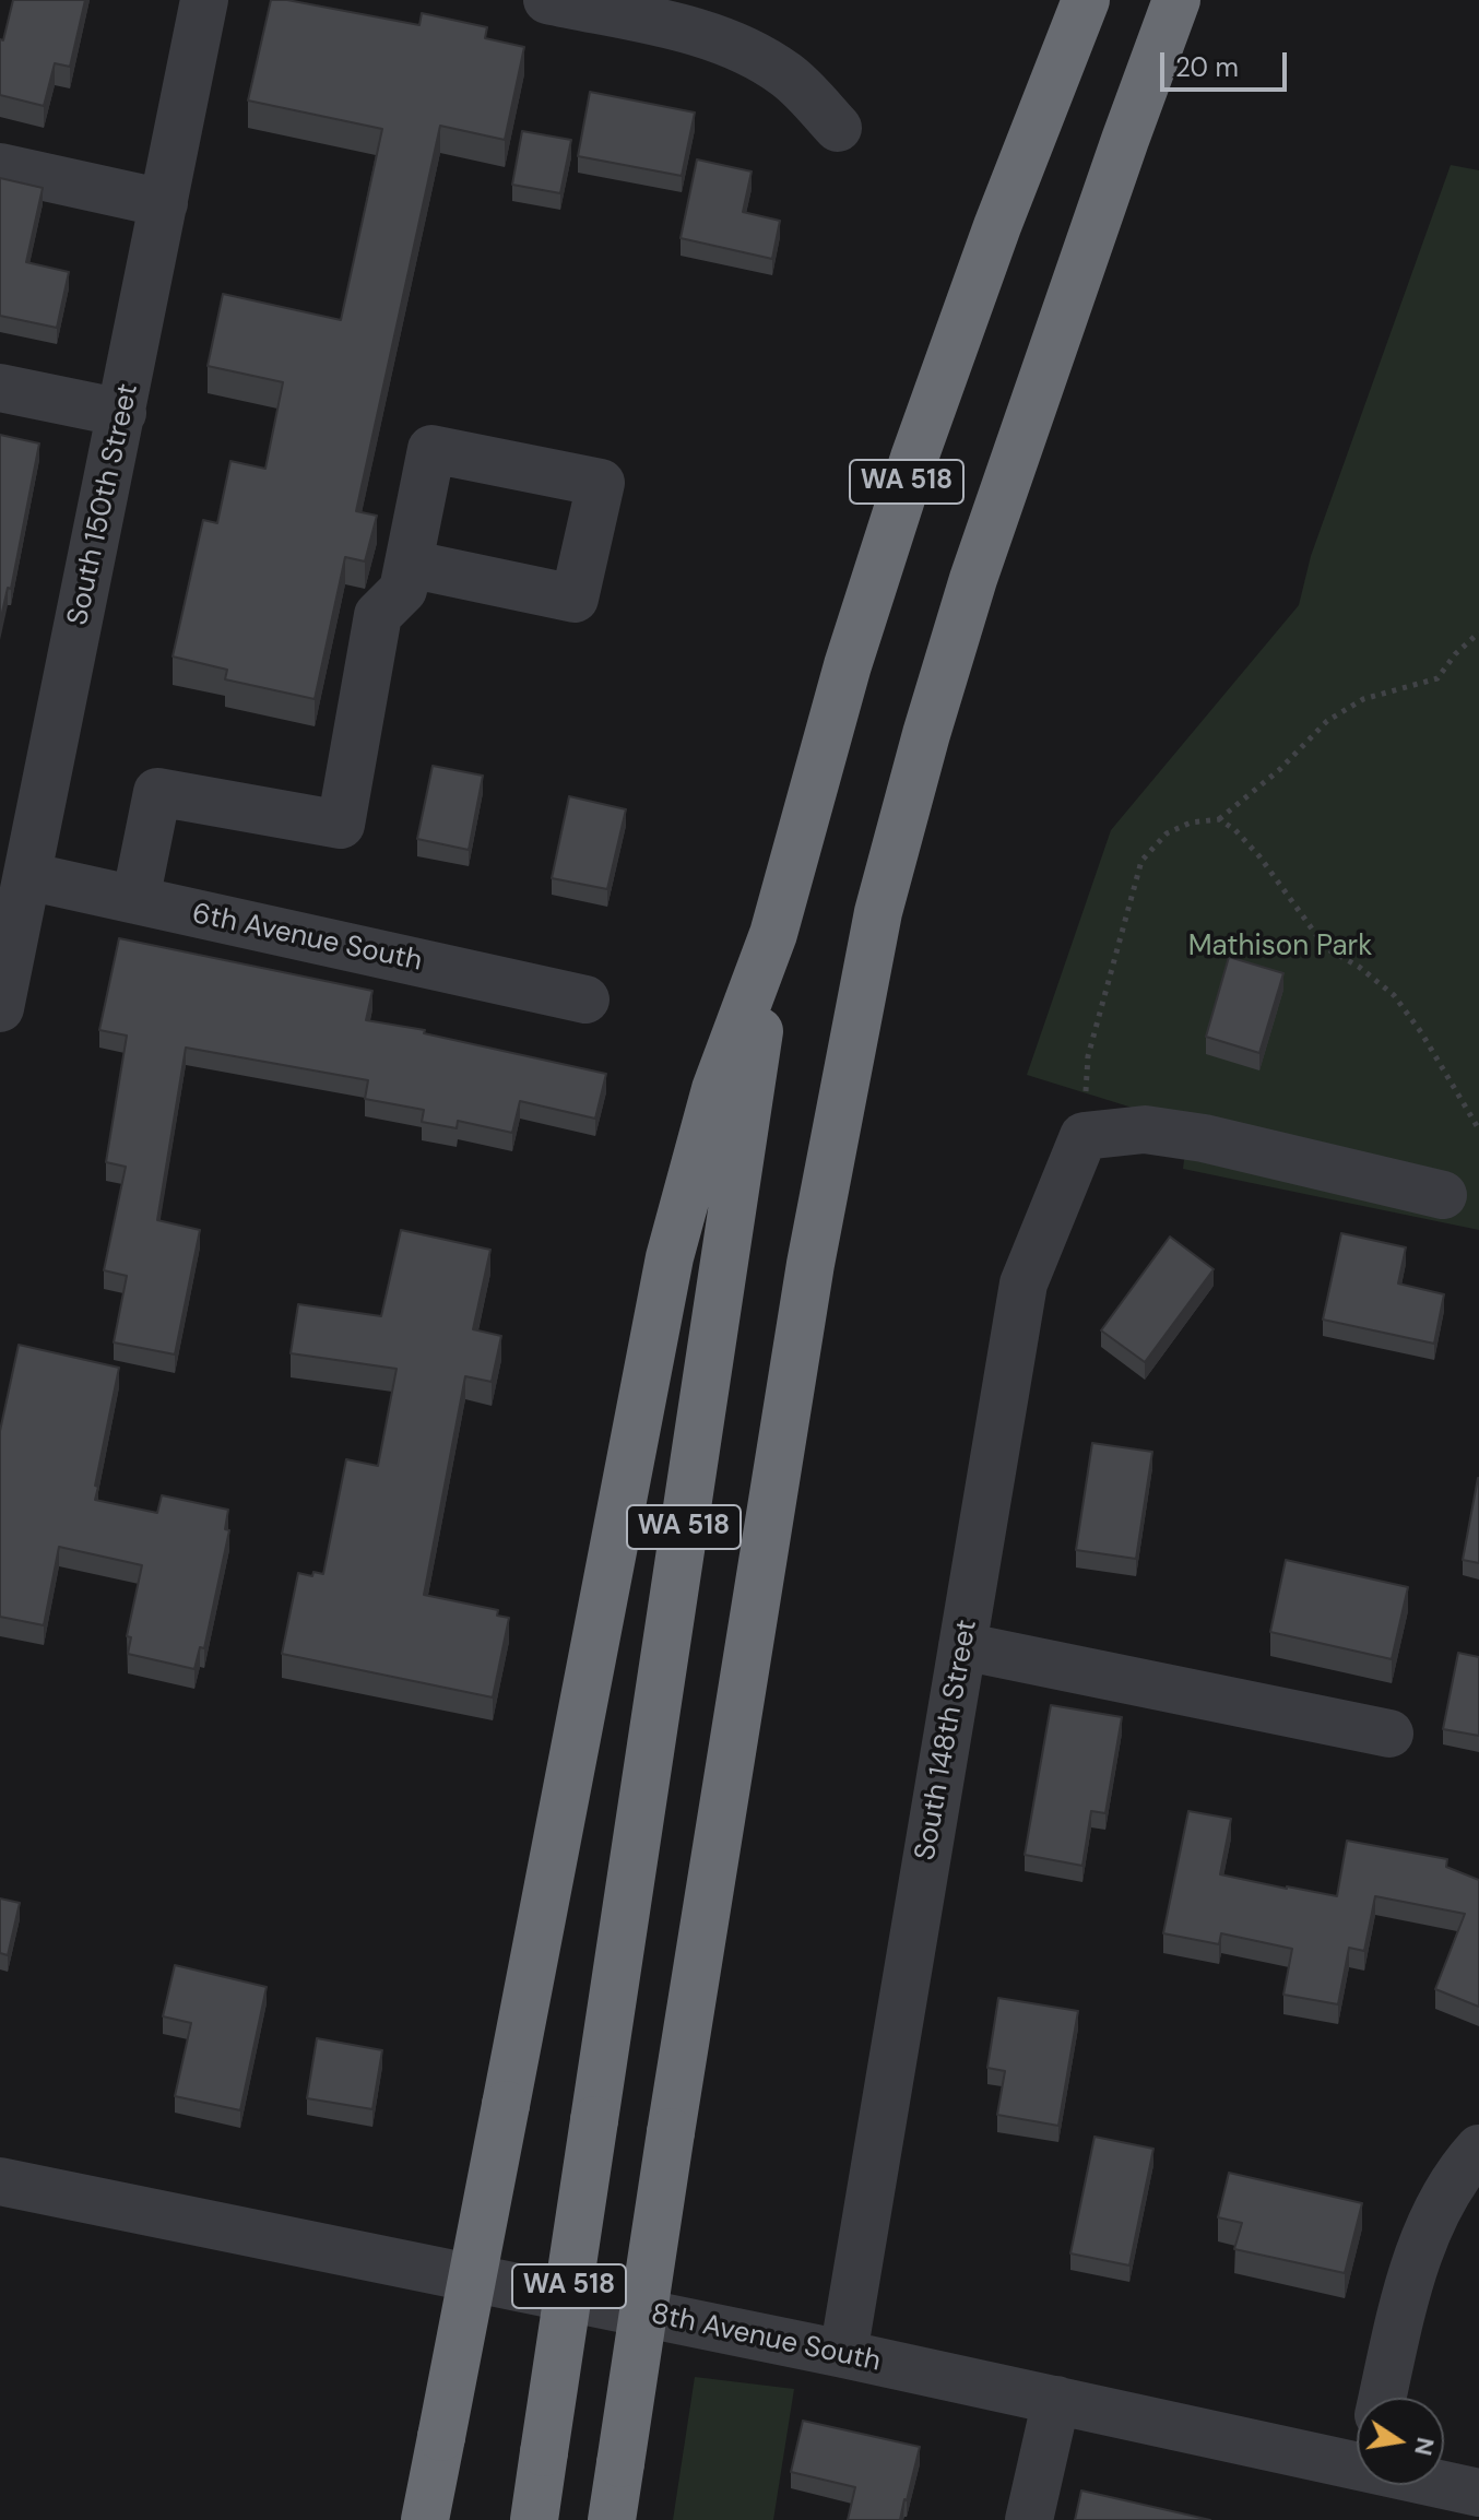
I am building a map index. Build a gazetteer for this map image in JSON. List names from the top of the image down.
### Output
{
  "streets": {
    "highway": ["WA 518"],
    "street": [
      "South 150th Street",
      "6th Avenue South",
      "South 148th Street",
      "8th Avenue South"
    ]
  },
  "crossings": [
    ["South 150th Street", "6th Avenue South"],
    ["South 148th Street", "8th Avenue South"]
  ],
  "parks": ["Mathison Park"],
  "scale_bar": "20 m",
  "north": "right"
}
